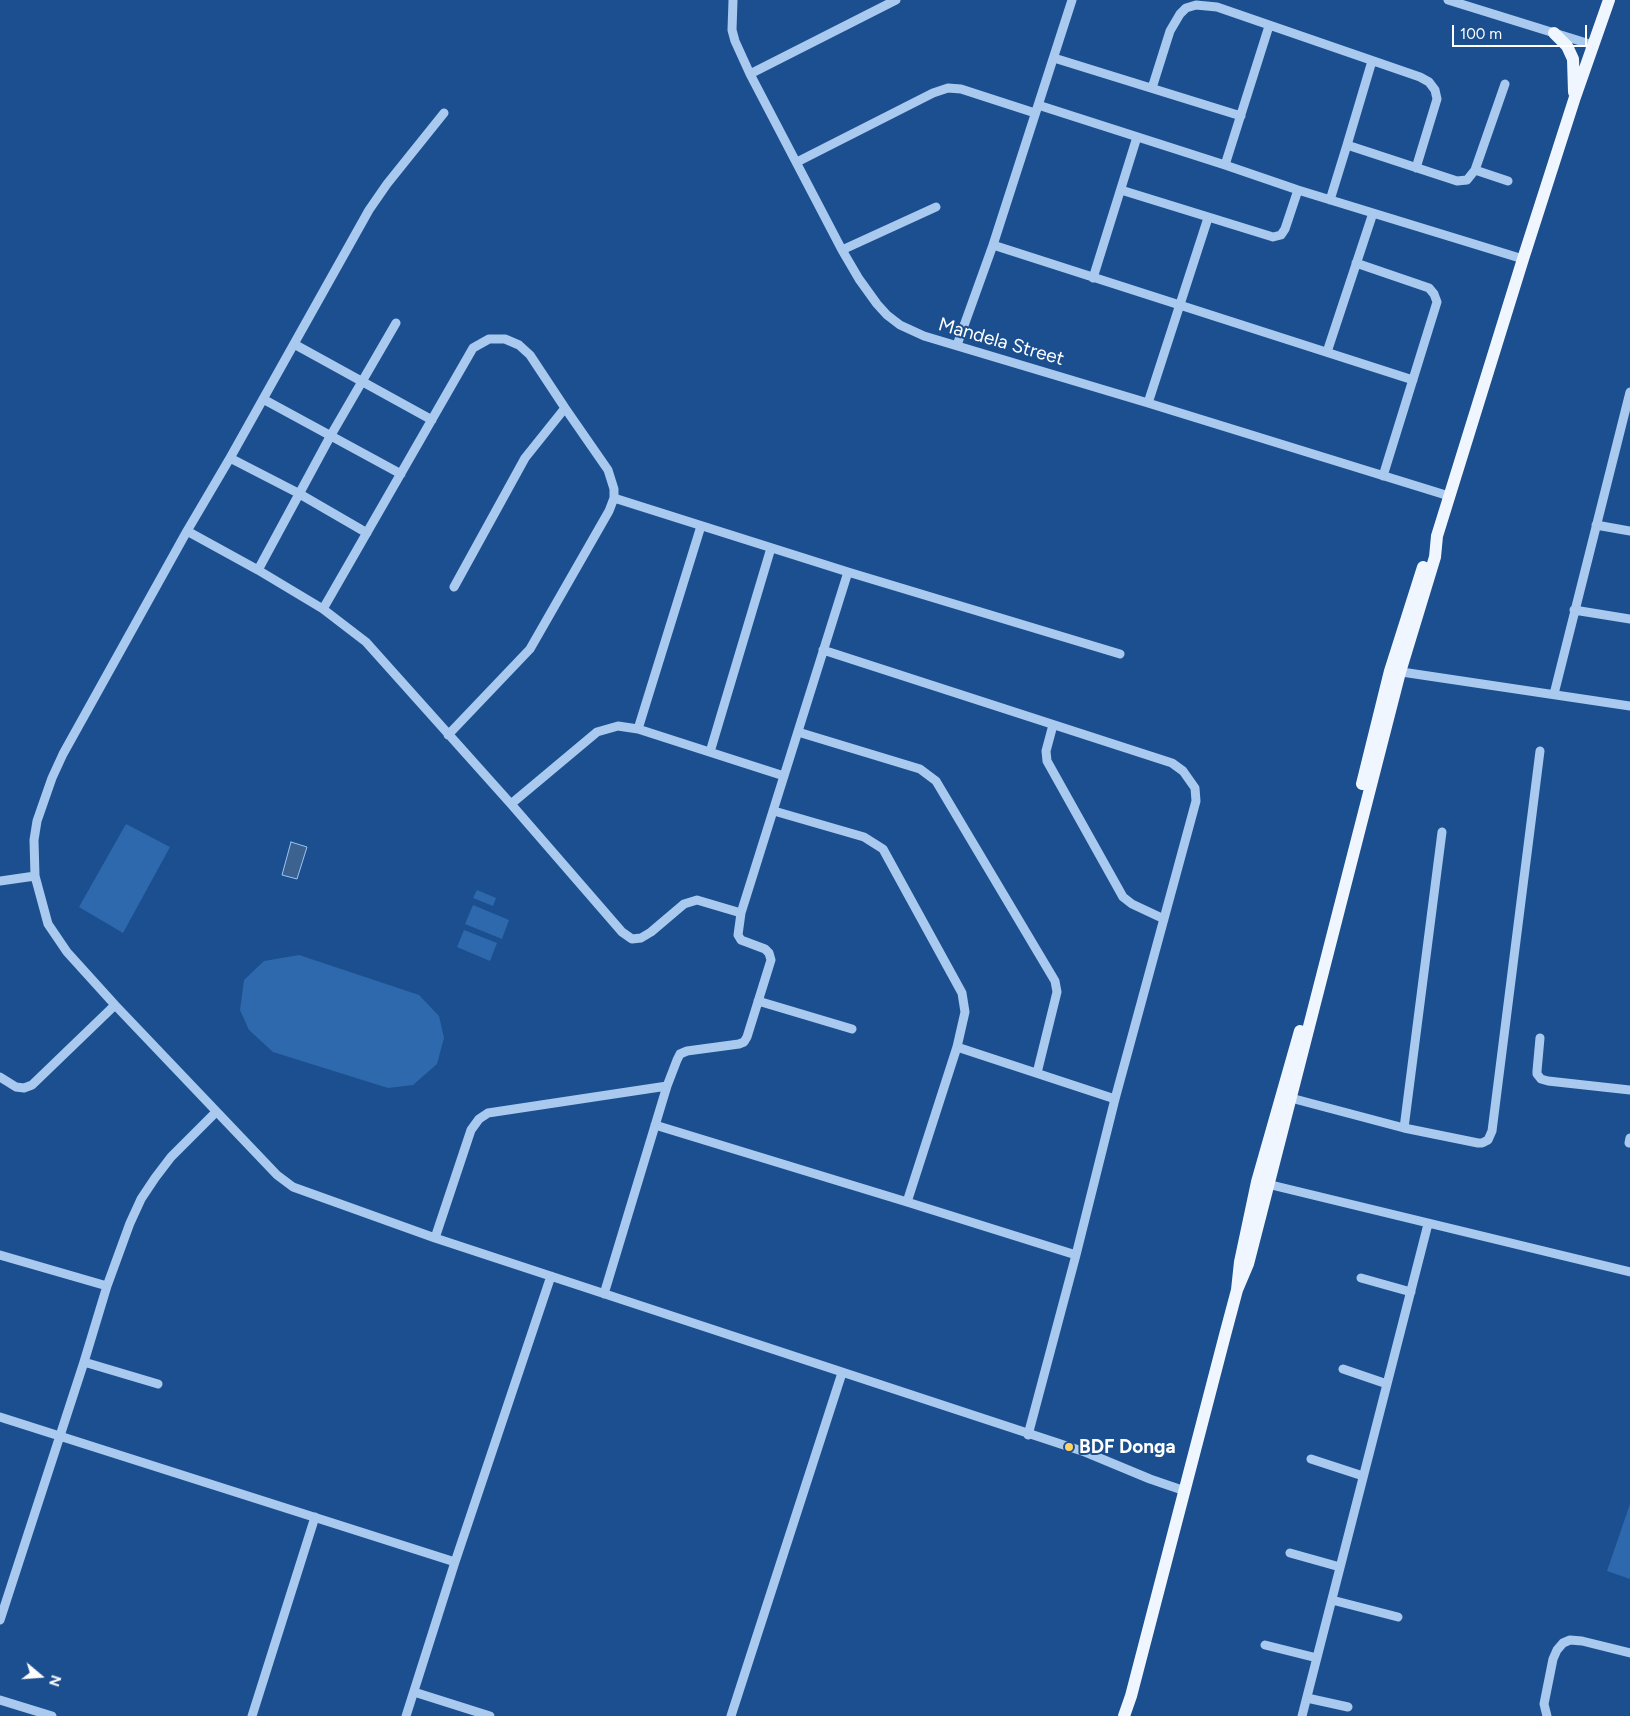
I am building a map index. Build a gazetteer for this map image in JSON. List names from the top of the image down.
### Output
{
  "streets": {
    "street": ["Mandela Street"]
  },
  "places": ["BDF Donga"],
  "scale_bar": "100 m",
  "north": "right"
}
